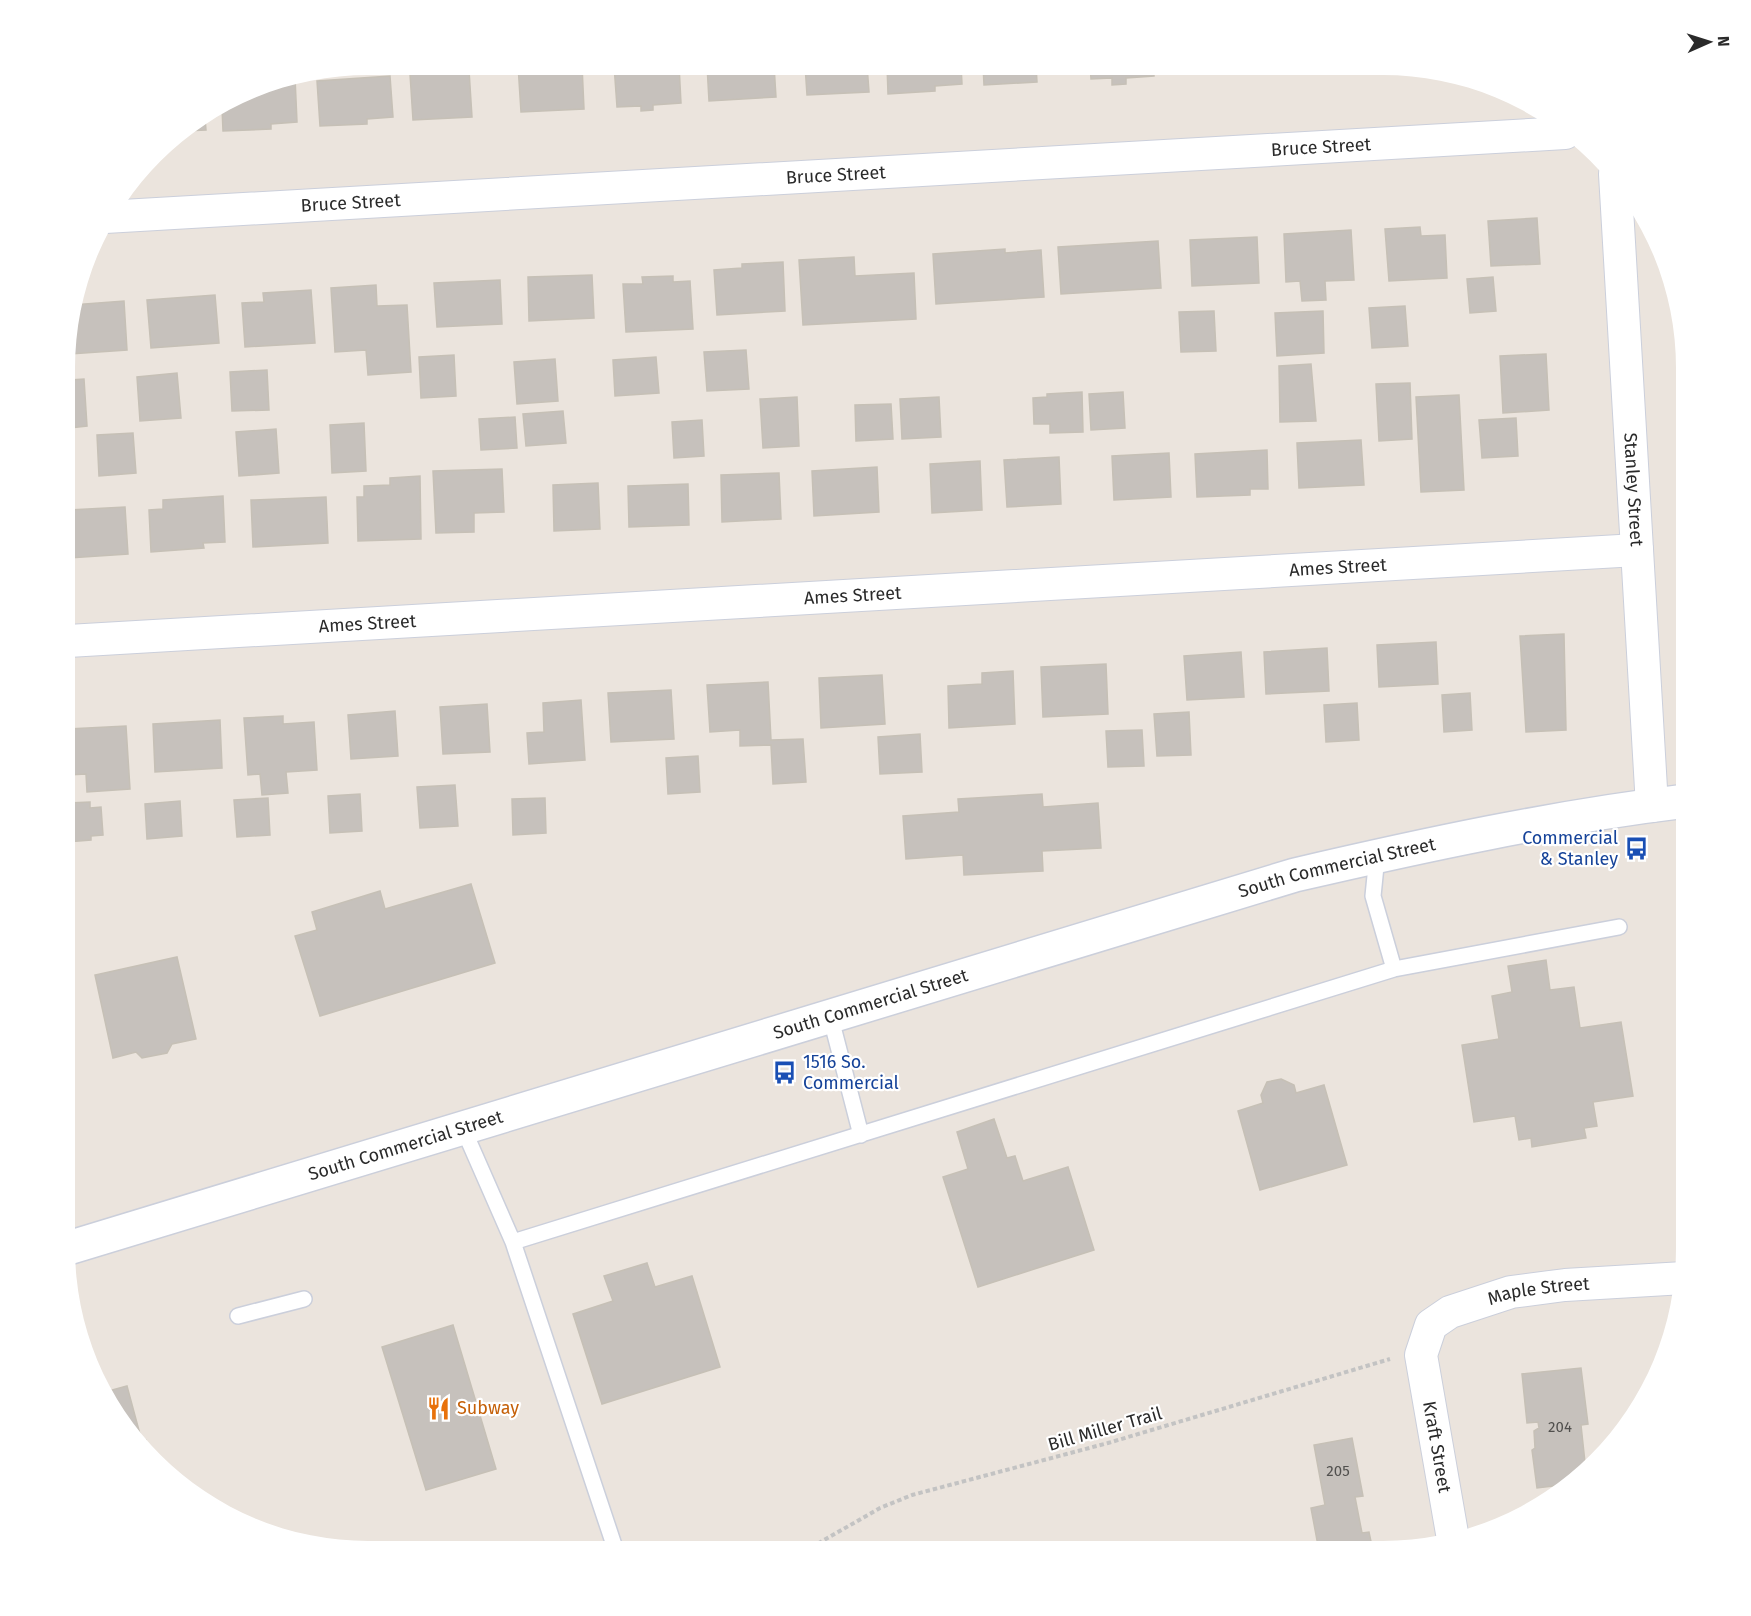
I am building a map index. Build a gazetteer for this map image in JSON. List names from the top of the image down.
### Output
{
  "streets": {
    "main road": ["South Commercial Street"],
    "street": [
      "Bruce Street",
      "Stanley Street",
      "Ames Street",
      "Maple Street",
      "Kraft Street"
    ],
    "path": ["Bill Miller Trail"]
  },
  "crossings": [
    ["Stanley Street", "Ames Street"],
    ["Stanley Street", "South Commercial Street"],
    ["Maple Street", "Bill Miller Trail"],
    ["Maple Street", "Kraft Street"],
    ["Bill Miller Trail", "Kraft Street"]
  ],
  "places": {
    "bus stop": ["Commercial & Stanley", "1516 So. Commercial"],
    "restaurant": ["Subway"]
  },
  "house_numbers": ["204", "205"],
  "north": "right"
}
